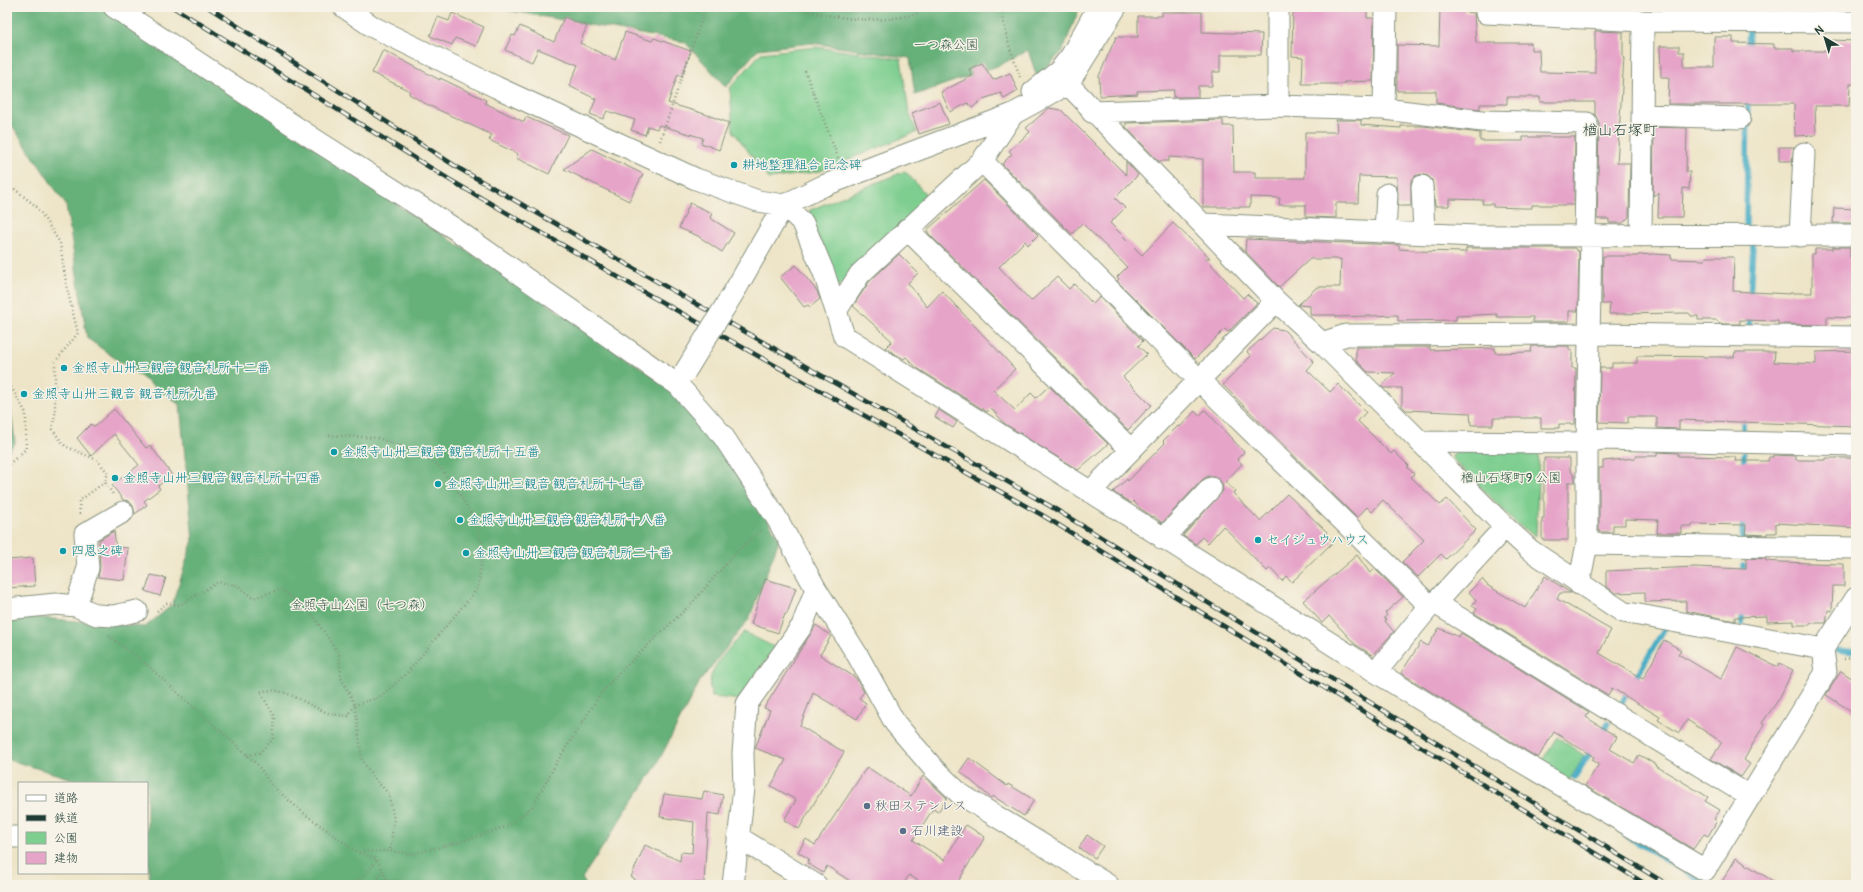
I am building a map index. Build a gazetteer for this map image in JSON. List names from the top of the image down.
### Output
{
  "districts": ["楢山石塚町"],
  "parks": ["一つ森公園", "楢山石塚町9 公園", "金照寺山公園（七つ森）"],
  "places": [
    "耕地整理組合 記念碑",
    "金照寺山卅三観音 観音札所十二番",
    "金照寺山卅三観音 観音札所九番",
    "金照寺山卅三観音 観音札所十五番",
    "金照寺山卅三観音 観音札所十四番",
    "金照寺山卅三観音 観音札所十七番",
    "金照寺山卅三観音 観音札所十八番",
    "セイジュウハウス",
    "四恩之碑",
    "金照寺山卅三観音 観音札所二十番",
    "秋田ステンレス",
    "石川建設"
  ],
  "legend": [
    "道路",
    "鉄道",
    "公園",
    "建物"
  ],
  "north": "top left"
}
